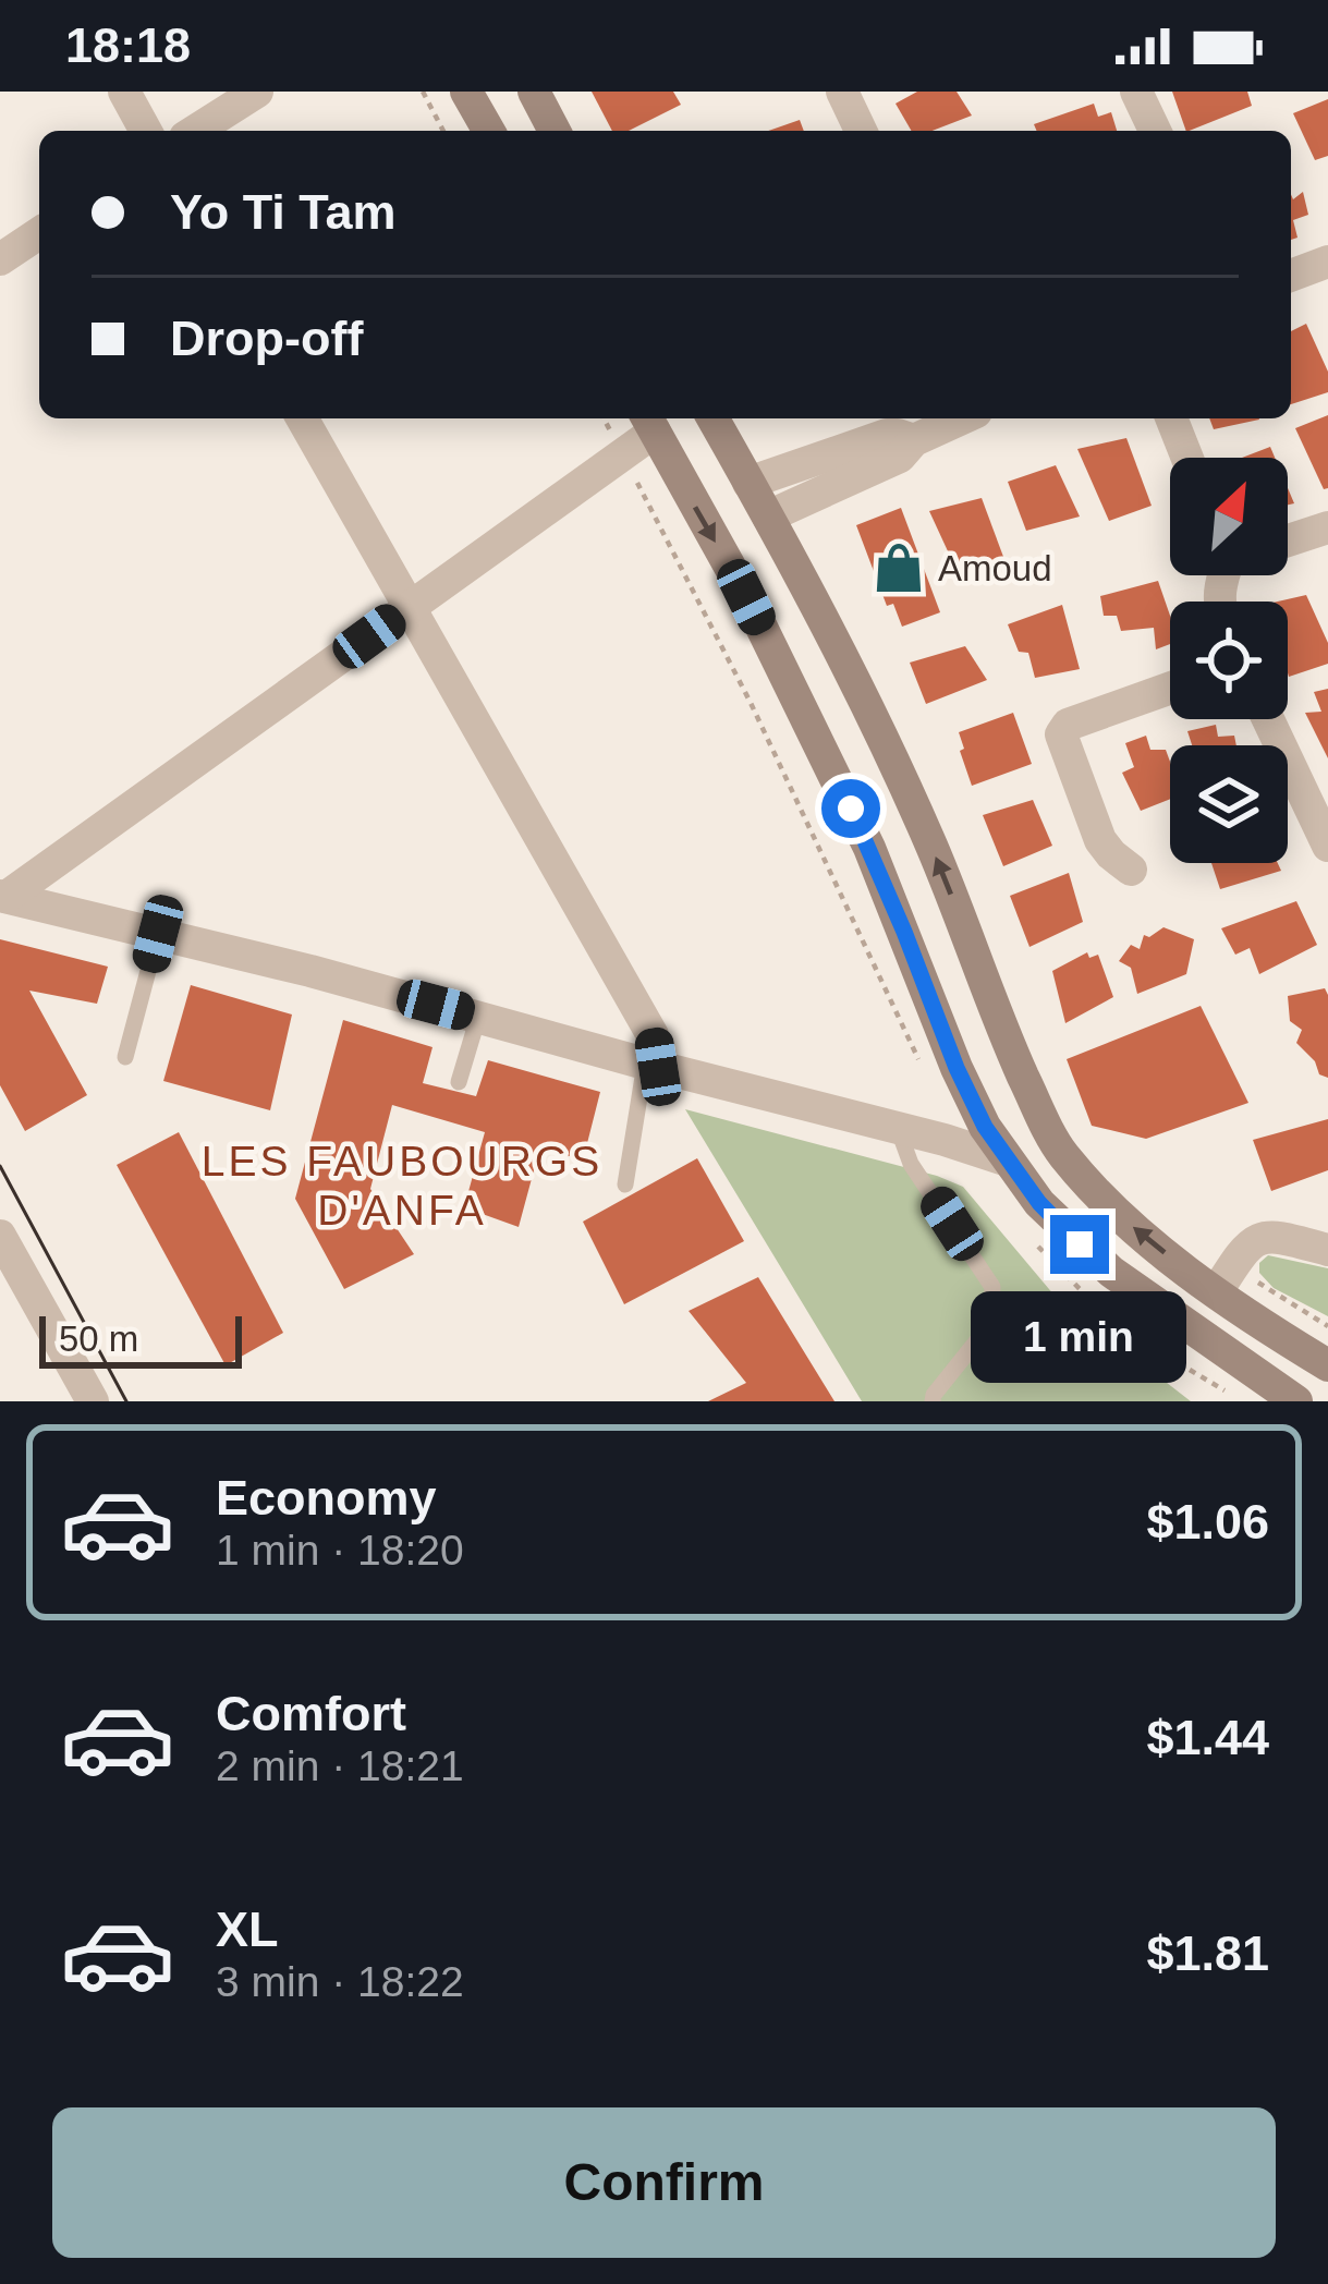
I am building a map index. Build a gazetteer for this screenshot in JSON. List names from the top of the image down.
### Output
{
  "districts": ["LES FAUBOURGS D'ANFA"],
  "places": {
    "shop": ["Amoud"]
  },
  "scale_bar": "50 m",
  "north": "top right",
  "page": {
    "status": "18:18",
    "banner": ["Yo Ti Tam", "Drop-off"],
    "bubble": "1 min",
    "scale": "50 m",
    "list": [
      {
        "name": "Economy",
        "note": "1 min · 18:20",
        "value": "$1.06"
      },
      {
        "name": "Comfort",
        "note": "2 min · 18:21",
        "value": "$1.44"
      },
      {
        "name": "XL",
        "note": "3 min · 18:22",
        "value": "$1.81"
      }
    ],
    "buttons": "Confirm"
  }
}
